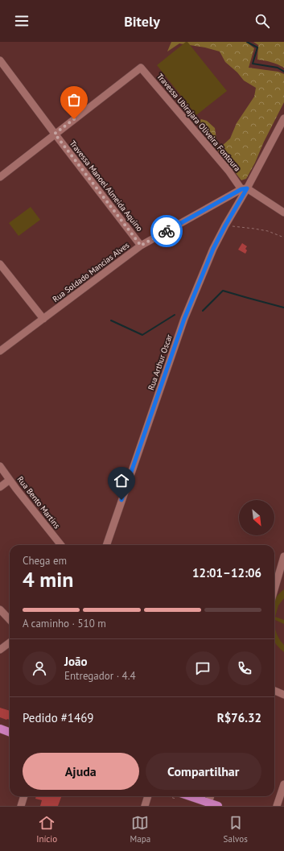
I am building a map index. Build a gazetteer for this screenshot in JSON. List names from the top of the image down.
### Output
{
  "streets": {
    "street": [
      "Travessa Ubirajara Oliveira Fontoura",
      "Travessa Manoel Almeida Aquino",
      "Rua Soldado Mancias Alves",
      "Rua Arthur Oscar",
      "Rua Bento Martins"
    ]
  },
  "crossings": [
    ["Travessa Ubirajara Oliveira Fontoura", "Travessa Manoel Almeida Aquino"],
    ["Travessa Ubirajara Oliveira Fontoura", "Rua Soldado Mancias Alves"],
    ["Travessa Ubirajara Oliveira Fontoura", "Rua Arthur Oscar"],
    ["Travessa Manoel Almeida Aquino", "Rua Soldado Mancias Alves"],
    ["Rua Soldado Mancias Alves", "Rua Arthur Oscar"]
  ],
  "north": "bottom right",
  "page": {
    "header": "Bitely",
    "heading": ["4 min", "Chega em", "12:01–12:06"],
    "panel": [
      "João",
      "Entregador · 4.4",
      "Pedido #1469",
      "R$76.32"
    ],
    "bar": "A caminho · 510 m",
    "buttons": ["Ajuda", "Compartilhar"],
    "tabs": ["Início", "Mapa", "Salvos"]
  }
}
